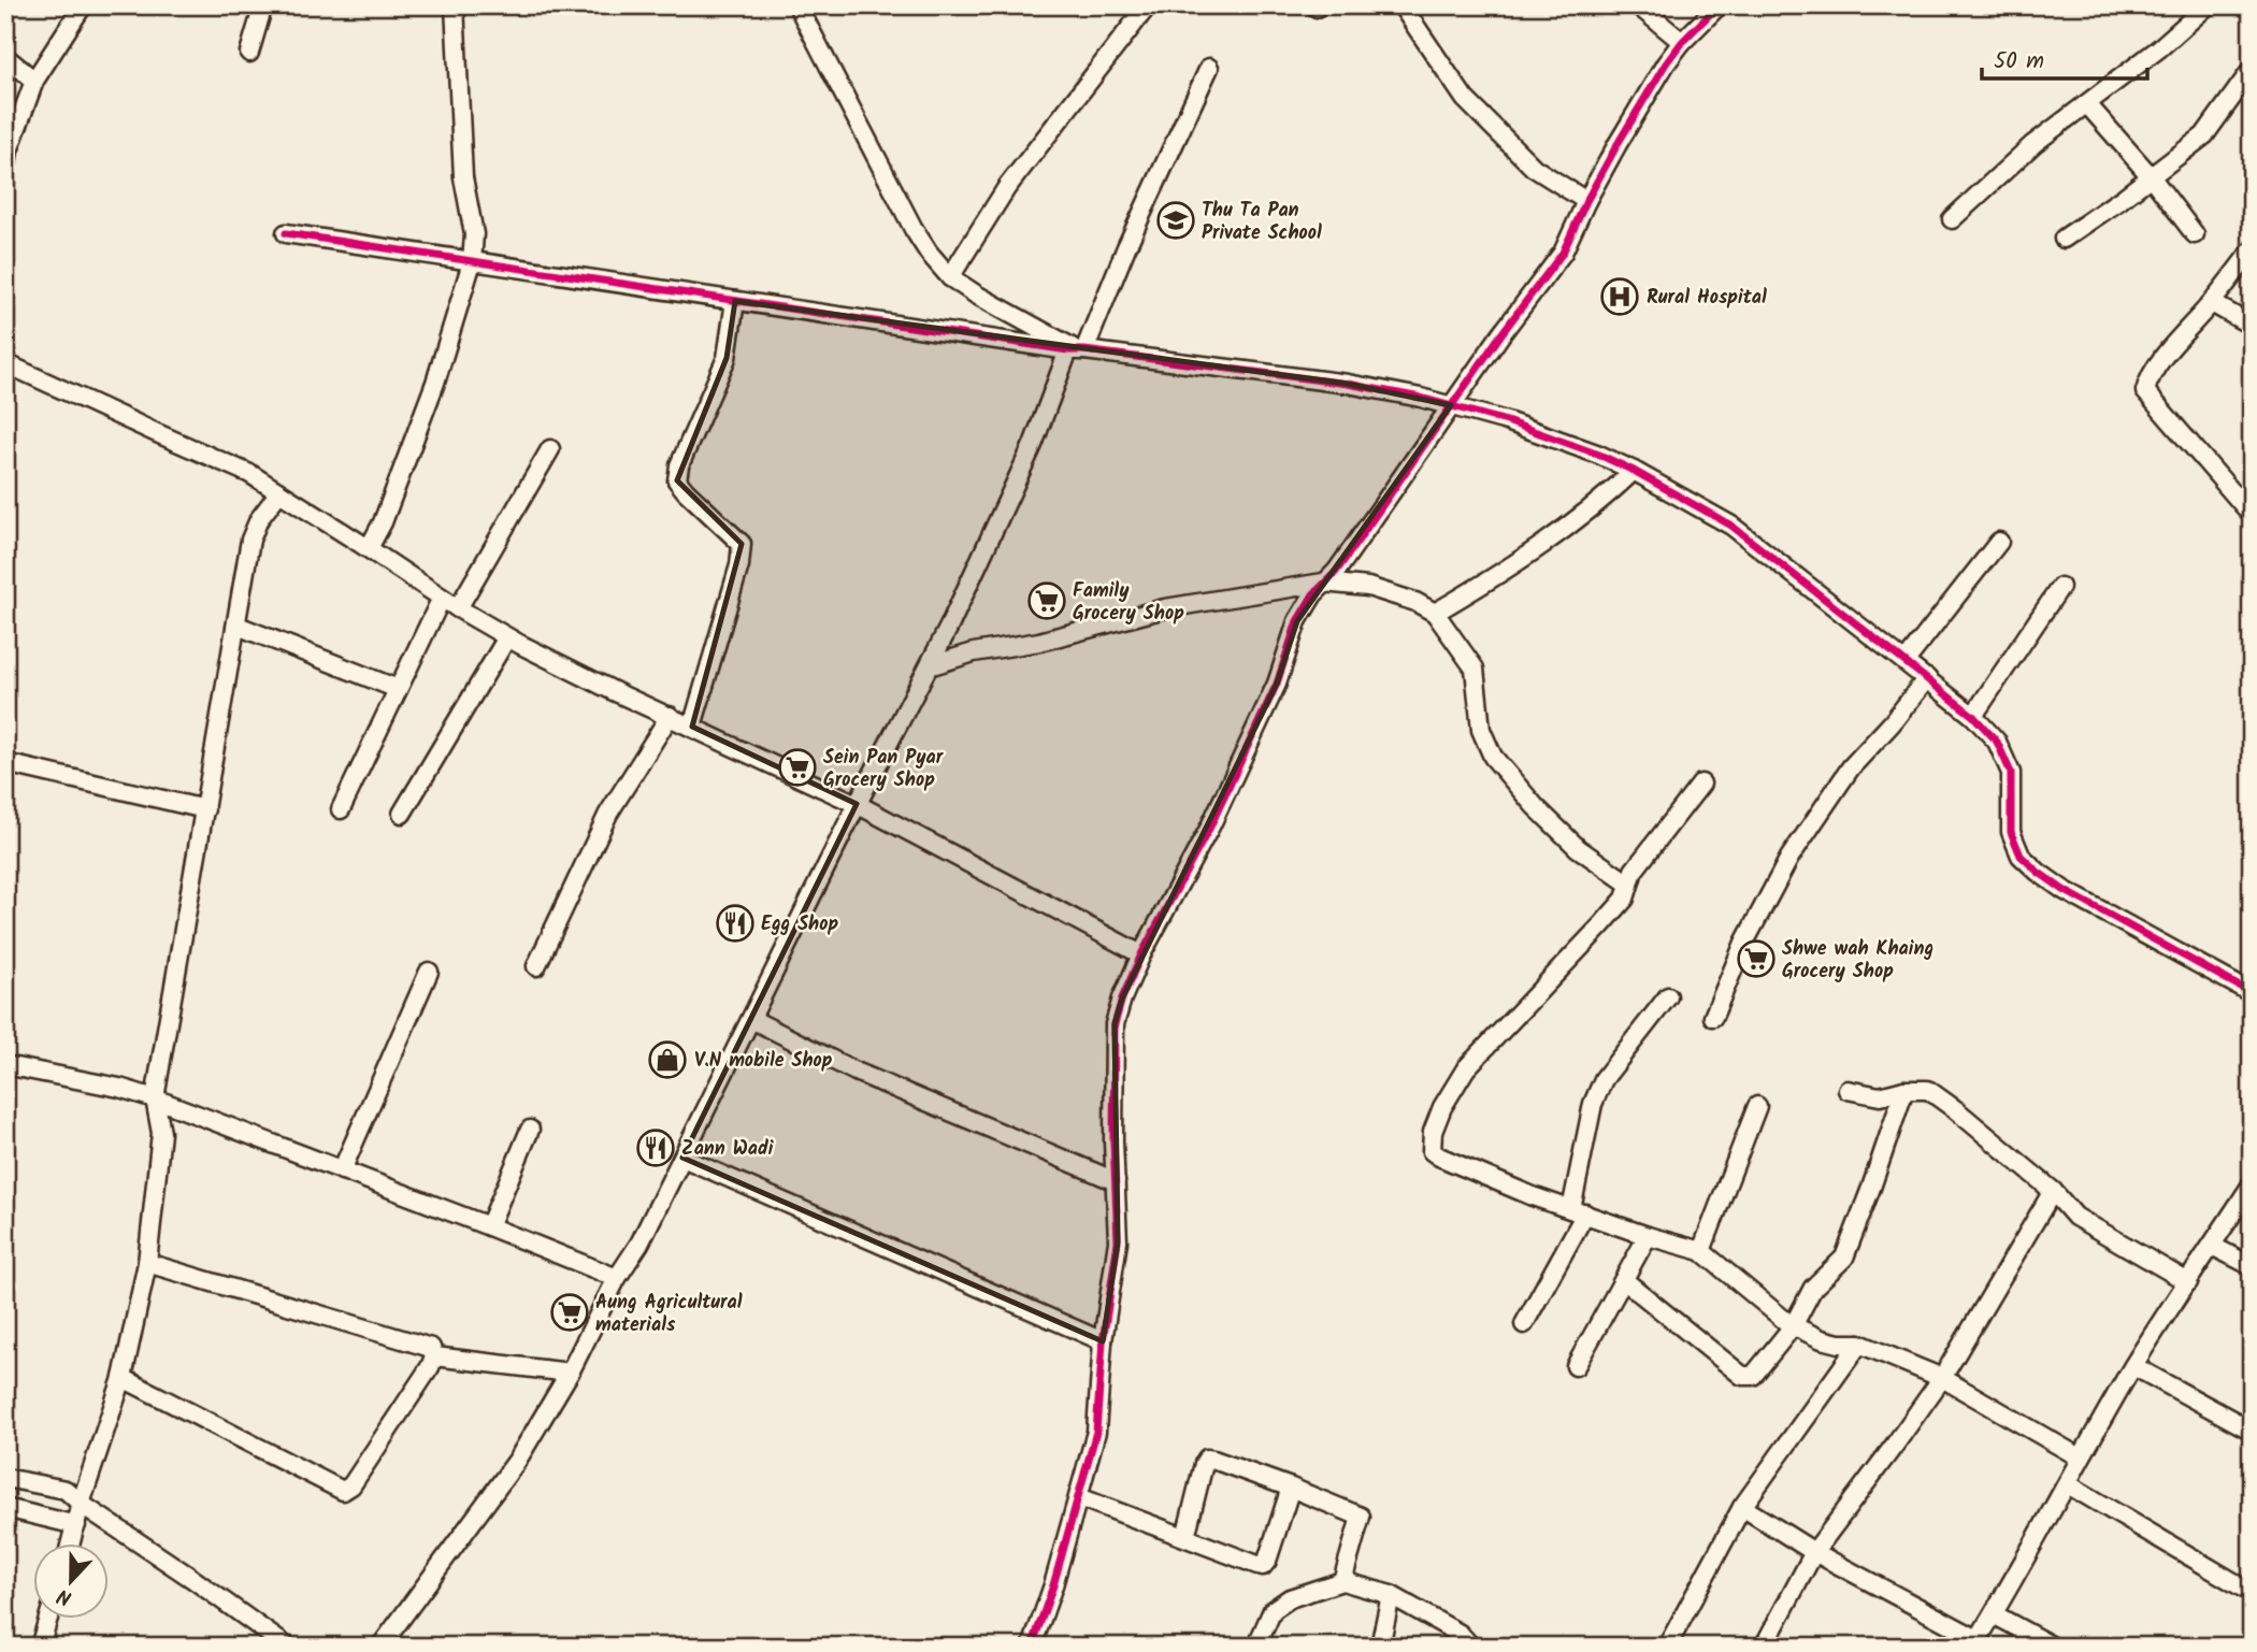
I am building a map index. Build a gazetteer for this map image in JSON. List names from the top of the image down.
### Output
{
  "places": {
    "school or university": ["Thu Ta Pan Private School"],
    "hospital": ["Rural Hospital"],
    "supermarket": [
      "Family Grocery Shop",
      "Sein Pan Pyar Grocery Shop",
      "Shwe wah Khaing Grocery Shop",
      "Aung Agricultural materials"
    ],
    "restaurant": ["Egg Shop", "Zann Wadi"],
    "shop": ["V.N mobile Shop"]
  },
  "scale_bar": "50 m",
  "north": "bottom"
}
